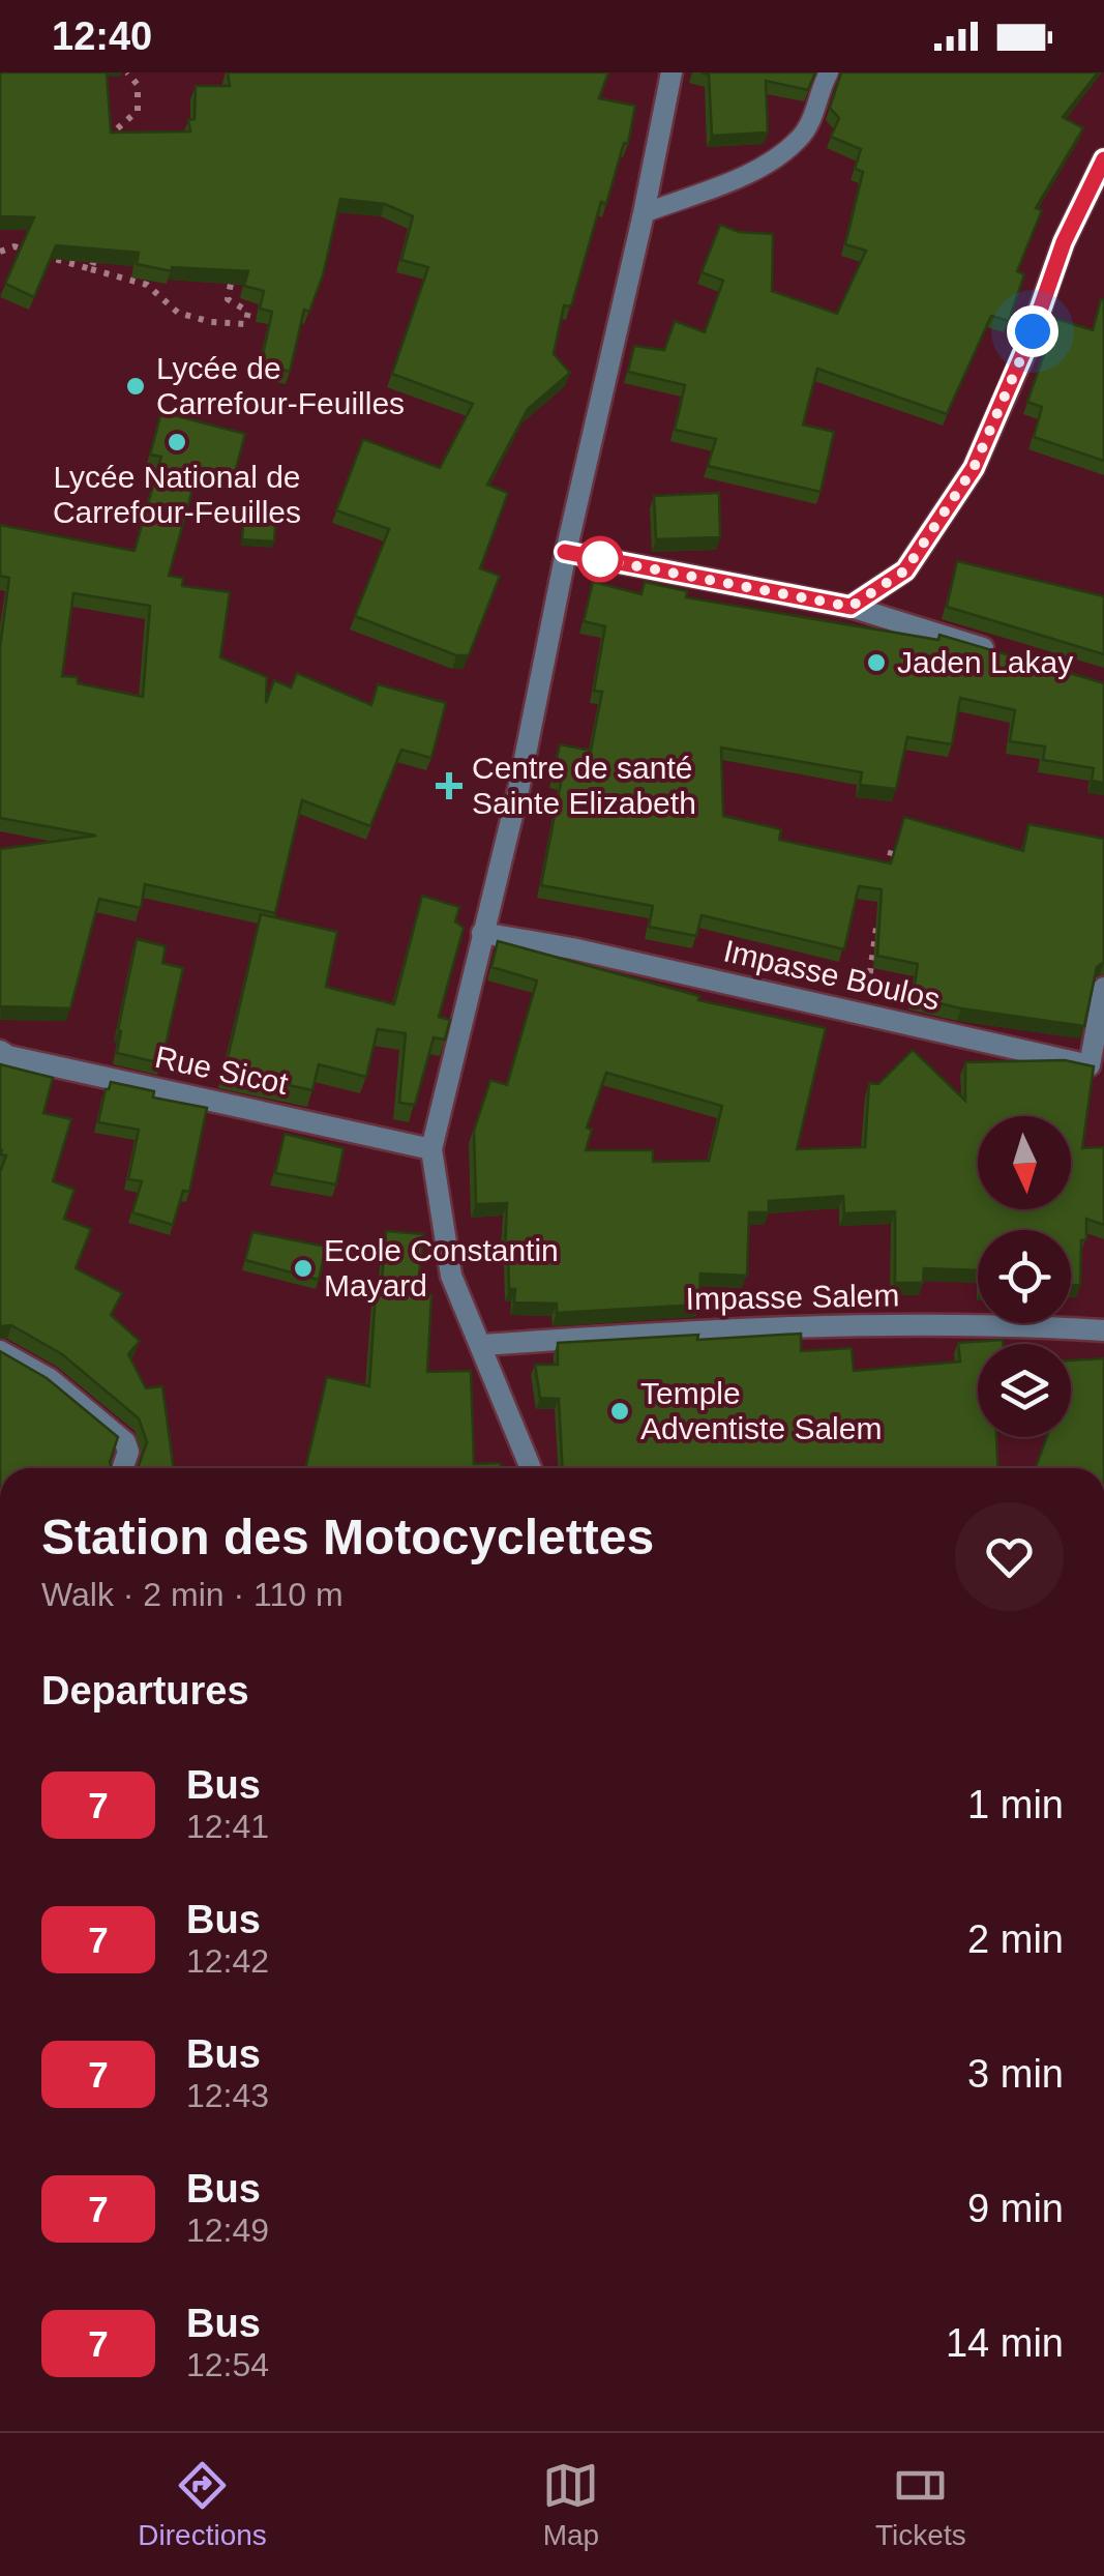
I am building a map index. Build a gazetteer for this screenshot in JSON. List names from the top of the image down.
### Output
{
  "streets": {
    "street": ["Impasse Boulos", "Rue Sicot", "Impasse Salem"]
  },
  "places": {
    "other": [
      "Lycée de Carrefour-Feuilles",
      "Lycée National de Carrefour-Feuilles",
      "Jaden Lakay",
      "Ecole Constantin Mayard",
      "Temple Adventiste Salem"
    ],
    "health": ["Centre de santé Sainte Elizabeth"]
  },
  "lines": ["bus line 7"],
  "north": "bottom",
  "page": {
    "status": "12:40",
    "heading": [
      ["Station des Motocyclettes", "Walk · 2 min · 110 m"],
      "Departures"
    ],
    "list": [
      {
        "mark": "7",
        "name": "Bus",
        "note": "12:41",
        "value": "1 min"
      },
      {
        "mark": "7",
        "name": "Bus",
        "note": "12:42",
        "value": "2 min"
      },
      {
        "mark": "7",
        "name": "Bus",
        "note": "12:43",
        "value": "3 min"
      },
      {
        "mark": "7",
        "name": "Bus",
        "note": "12:49",
        "value": "9 min"
      },
      {
        "mark": "7",
        "name": "Bus",
        "note": "12:54",
        "value": "14 min"
      }
    ],
    "tabs": ["Directions", "Map", "Tickets"]
  }
}
